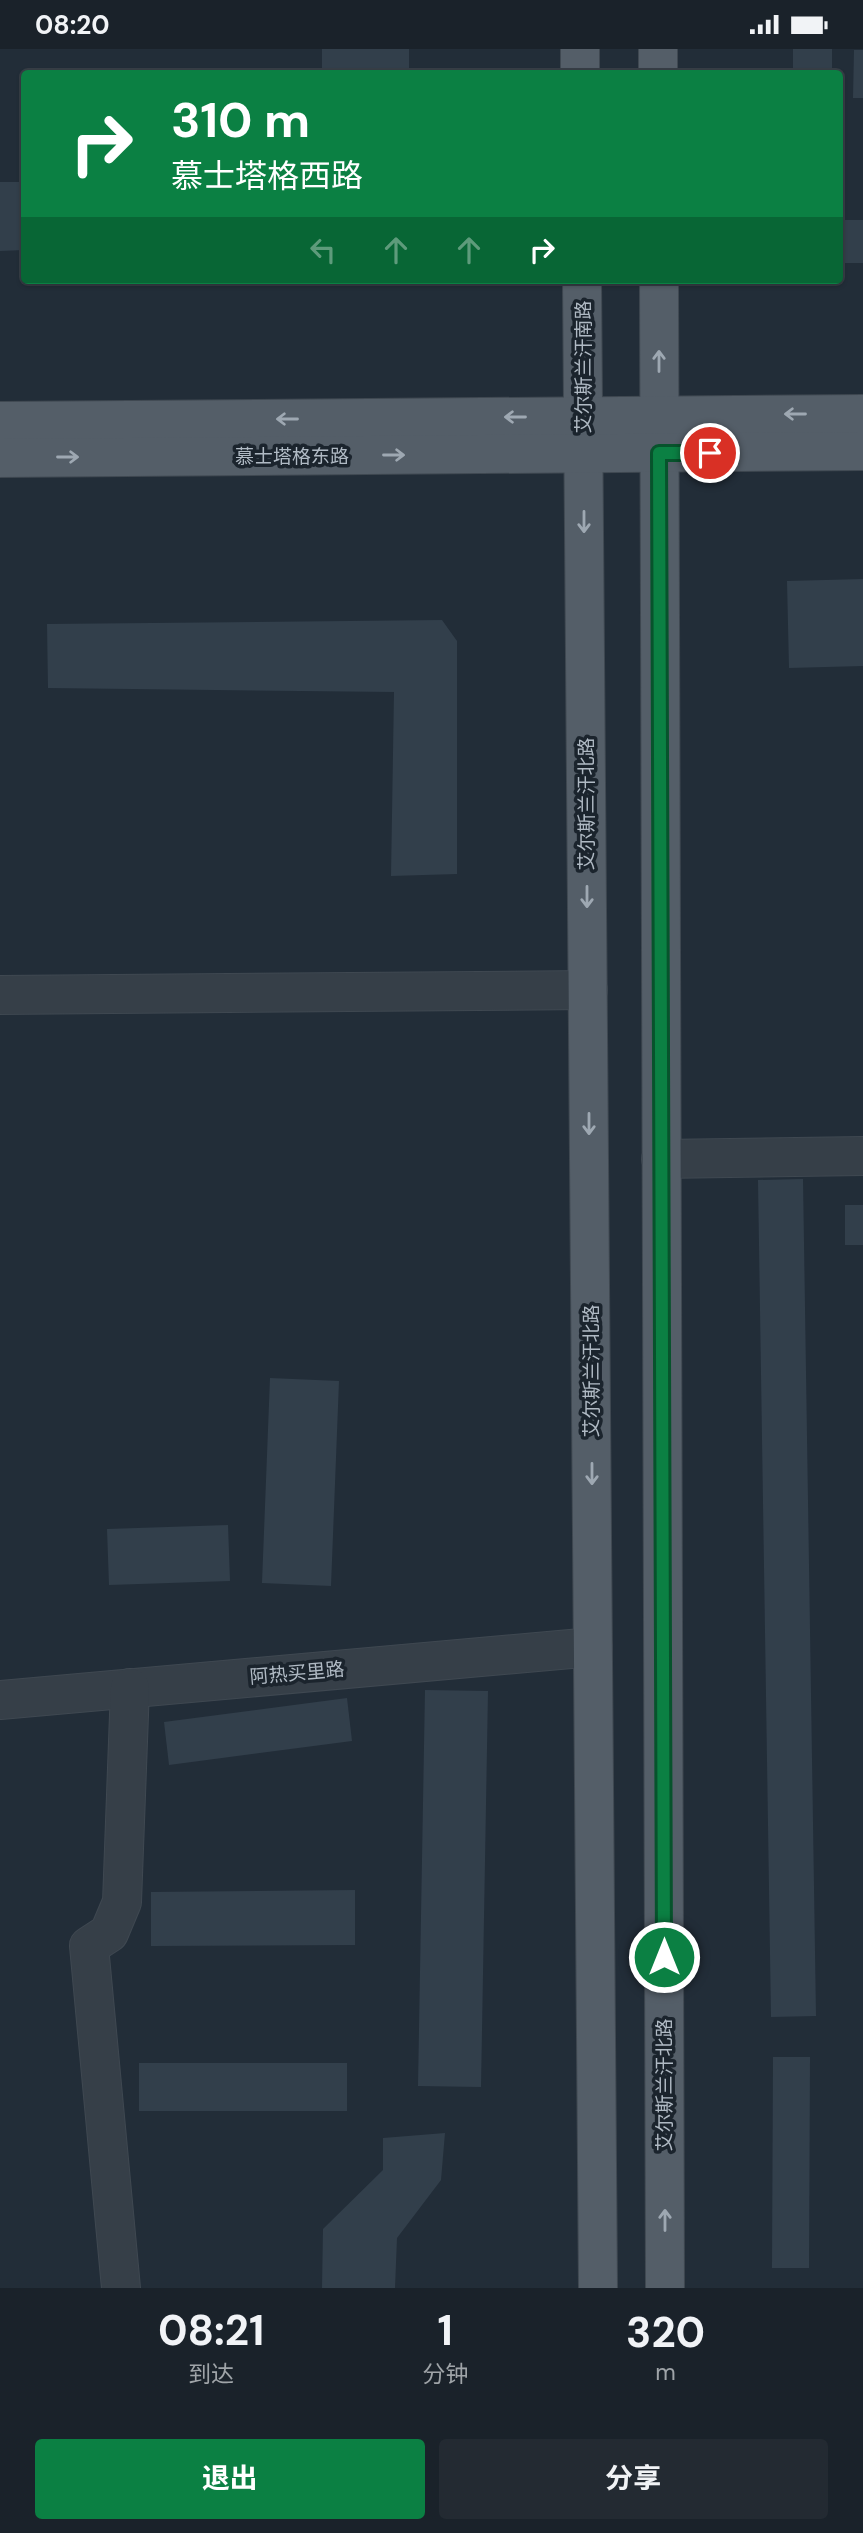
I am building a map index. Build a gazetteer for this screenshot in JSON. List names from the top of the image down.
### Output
{
  "streets": {
    "main road": ["艾尔斯兰汗南路", "慕士塔格东路", "艾尔斯兰汗北路"],
    "street": ["阿热买里路"]
  },
  "crossings": [
    ["艾尔斯兰汗南路", "慕士塔格东路"],
    ["艾尔斯兰汗南路", "艾尔斯兰汗北路"],
    ["慕士塔格东路", "艾尔斯兰汗北路"],
    ["艾尔斯兰汗北路", "阿热买里路"]
  ],
  "page": {
    "status": "08:20",
    "turn": ["310 m", "慕士塔格西路"],
    "eta": [
      "08:21",
      "到达",
      "1",
      "分钟",
      "320",
      "m"
    ],
    "buttons": ["退出", "分享"]
  }
}
